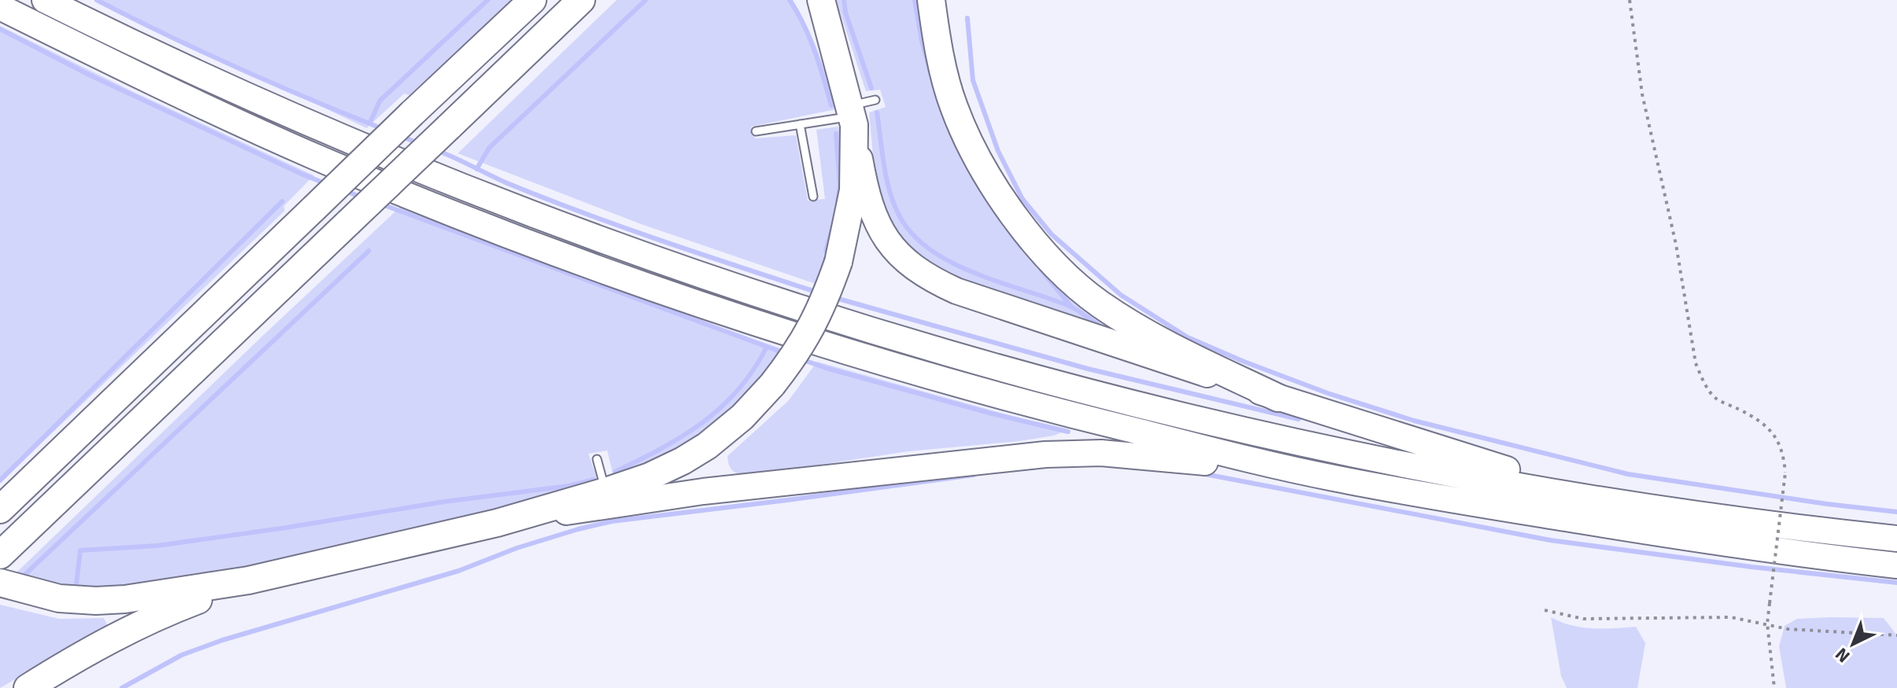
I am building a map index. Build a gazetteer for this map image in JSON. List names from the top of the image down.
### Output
{
  "north": "bottom left"
}
